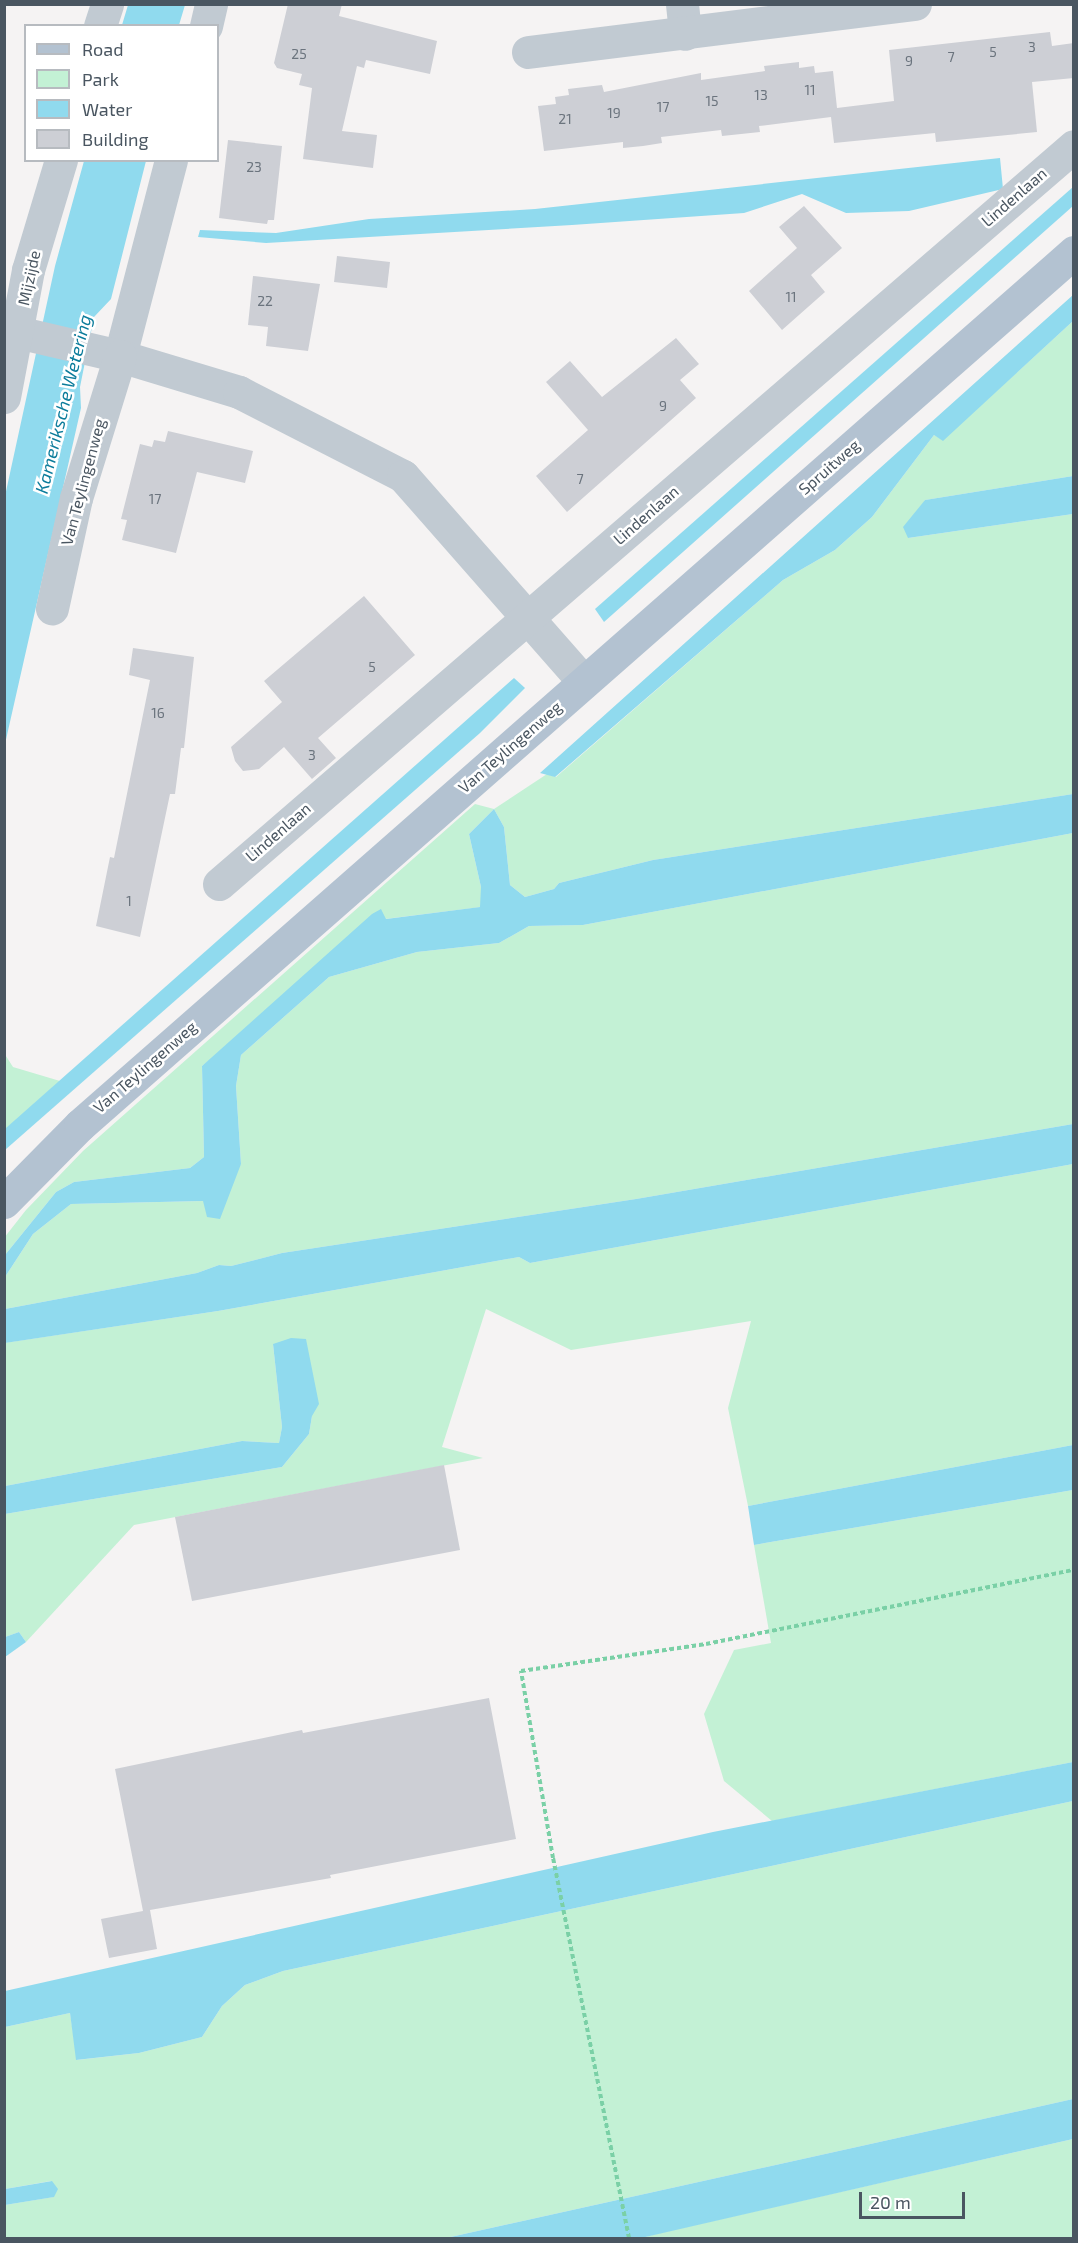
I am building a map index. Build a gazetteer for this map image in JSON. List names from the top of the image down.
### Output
{
  "streets": {
    "main road": ["Spruitweg", "Van Teylingenweg"],
    "street": ["Lindenlaan", "Mijzijde"]
  },
  "crossings": [
    ["Spruitweg", "Van Teylingenweg"]
  ],
  "water": ["Kameriksche Wetering"],
  "house_numbers": [
    "3",
    "5",
    "25",
    "7",
    "9",
    "11",
    "13",
    "15",
    "17",
    "19",
    "21",
    "23",
    "11",
    "22",
    "9",
    "7",
    "17",
    "5",
    "16",
    "3",
    "1"
  ],
  "legend": [
    "Road",
    "Park",
    "Water",
    "Building"
  ],
  "scale_bar": "20 m"
}
